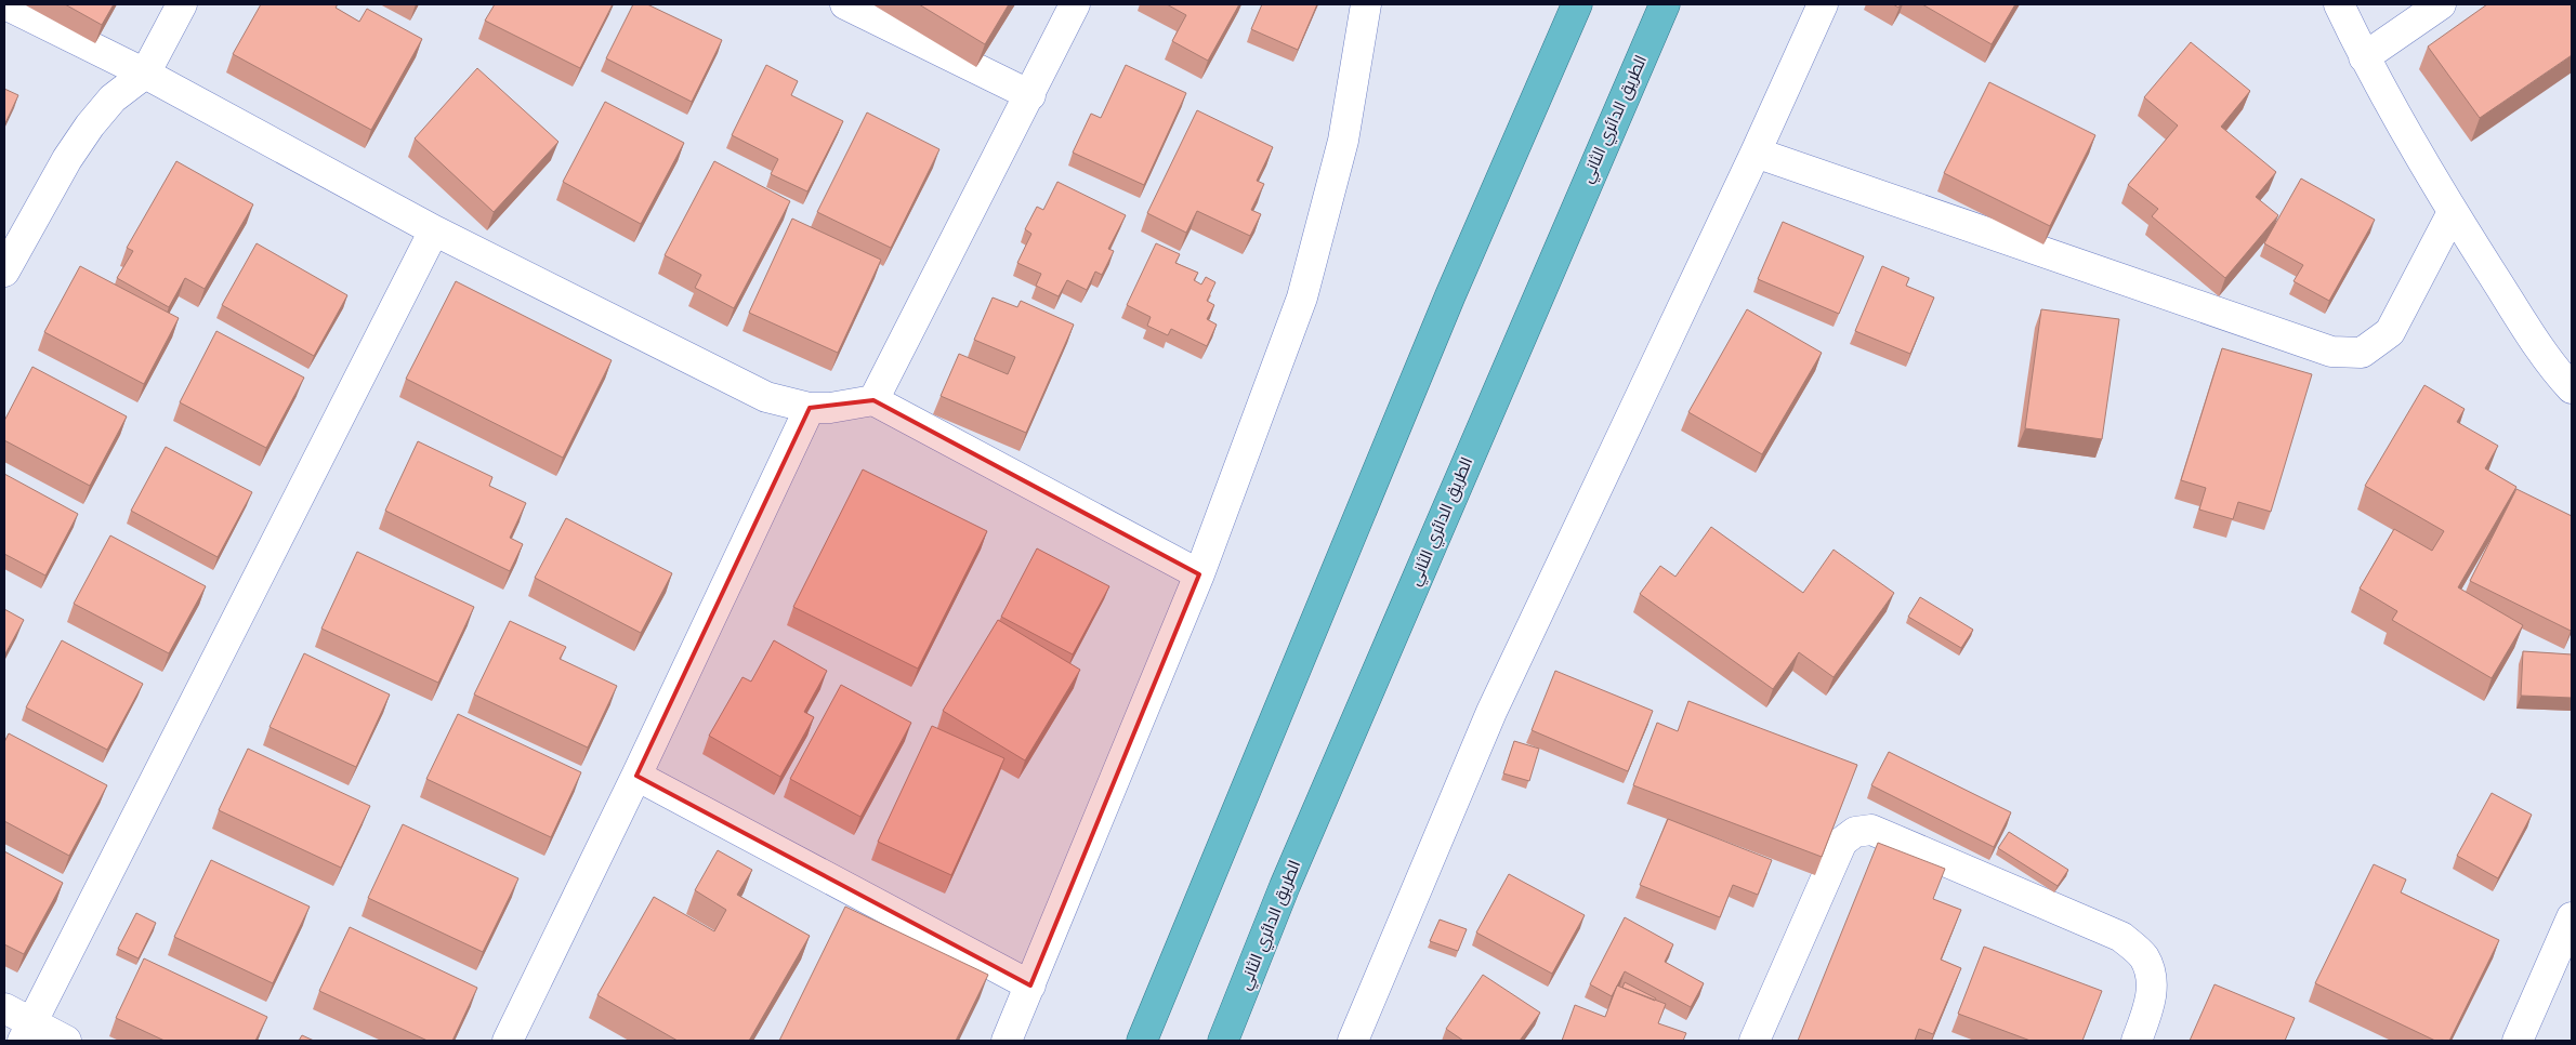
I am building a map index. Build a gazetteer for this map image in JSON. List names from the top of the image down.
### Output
{
  "streets": {
    "highway": ["الطريق الدائري الثاني"]
  }
}
